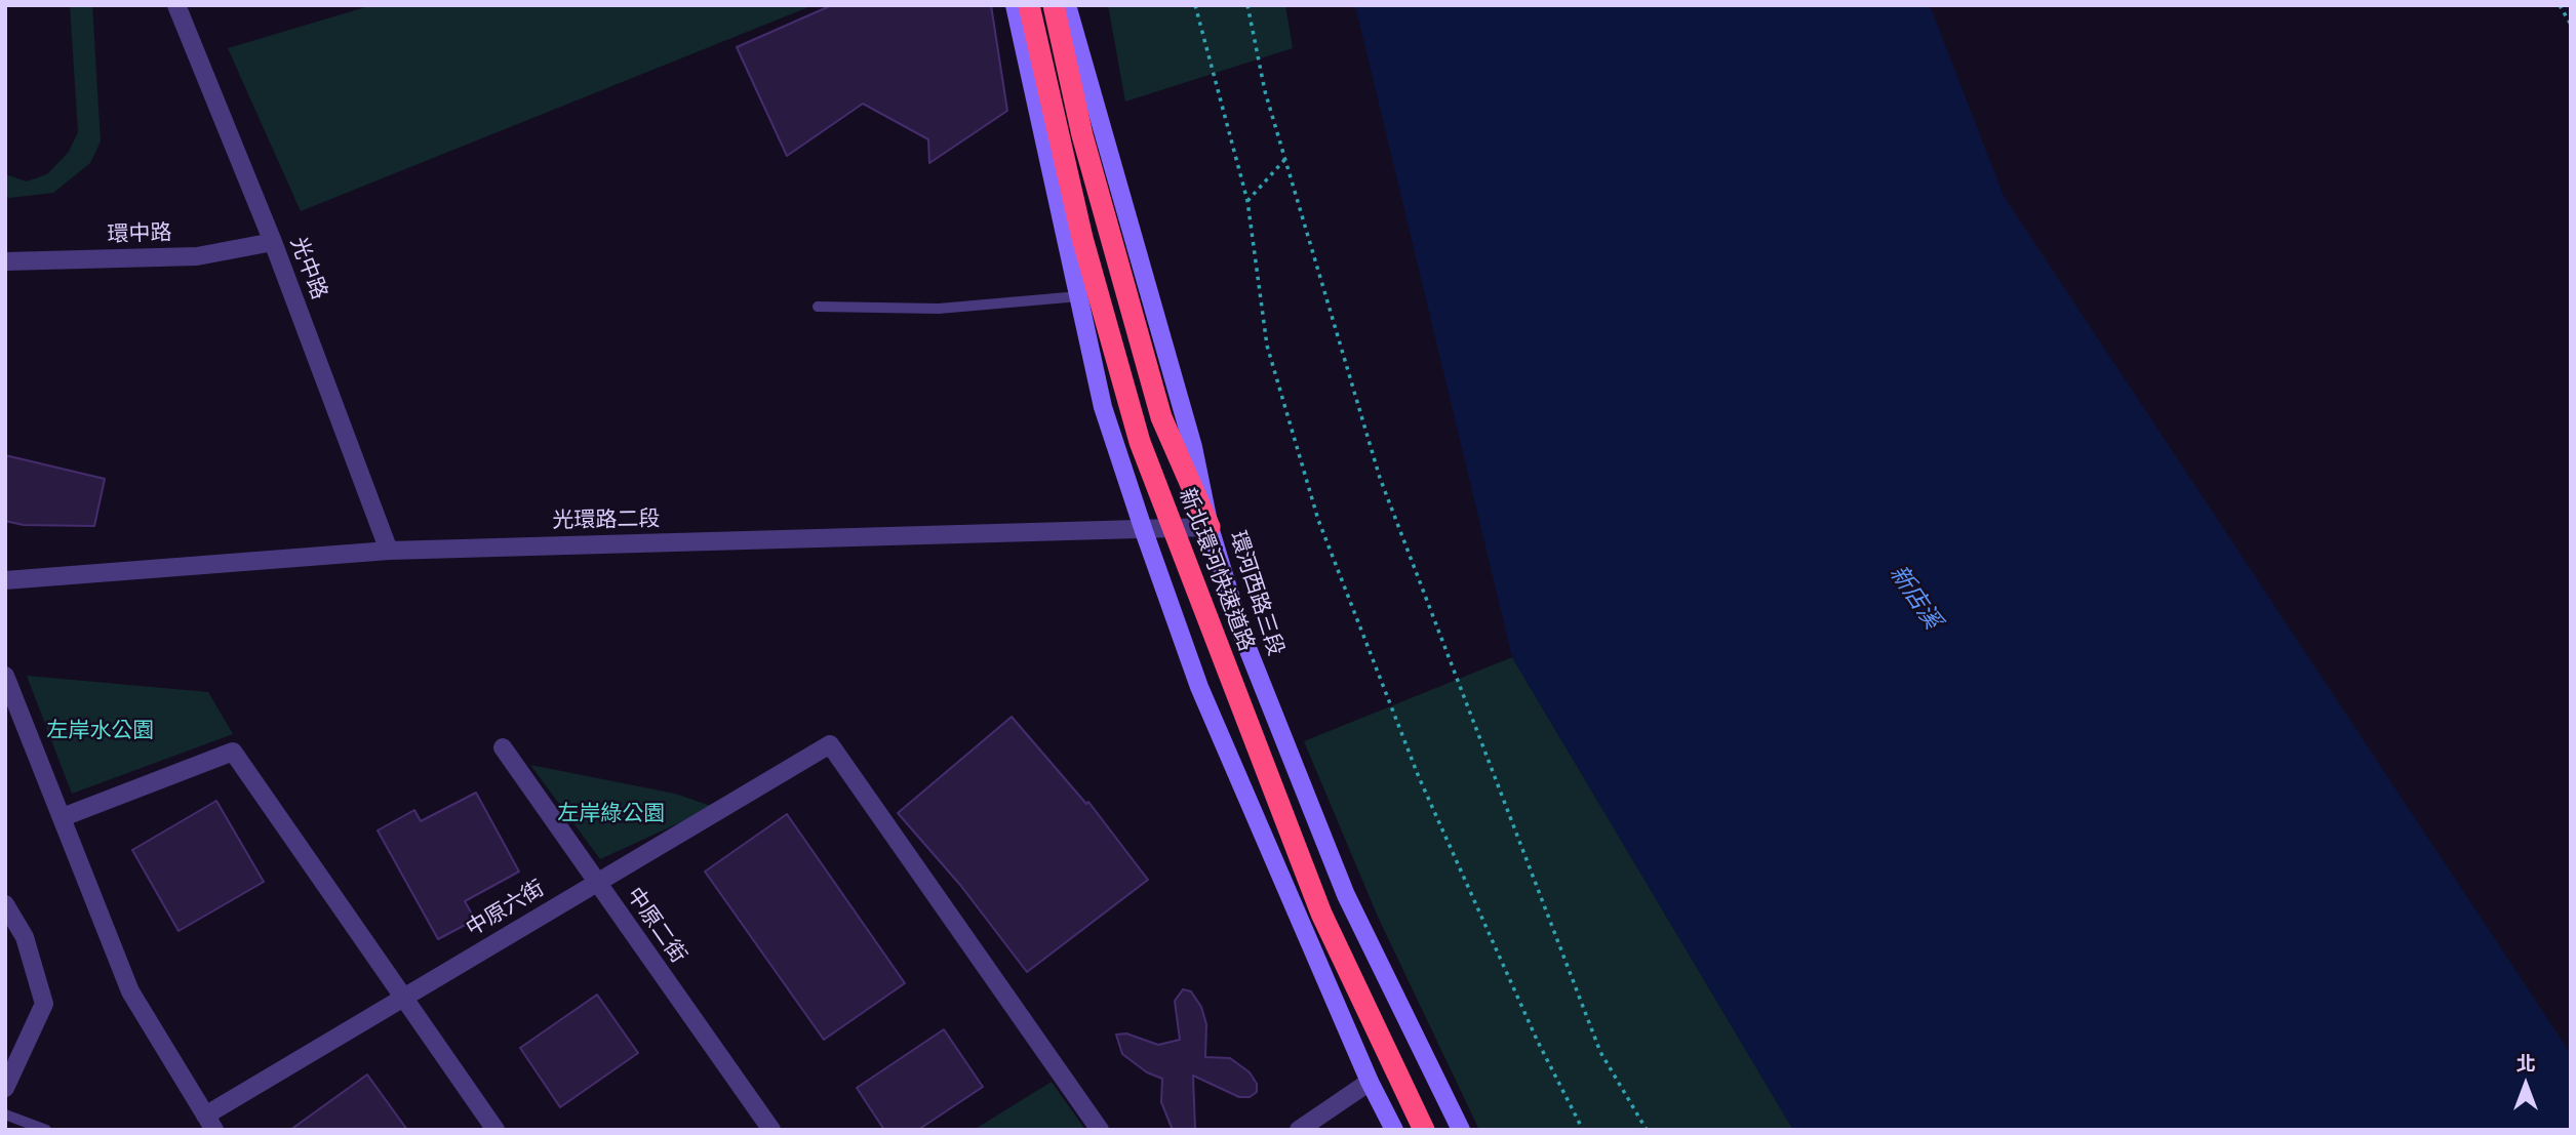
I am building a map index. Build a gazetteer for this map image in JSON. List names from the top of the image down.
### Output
{
  "streets": {
    "highway": ["新北環河快速道路"],
    "main road": ["環河西路三段"],
    "street": [
      "環中路",
      "光中路",
      "光環路二段",
      "中原六街",
      "中原二街"
    ]
  },
  "crossings": [
    ["環中路", "光中路"],
    ["光中路", "光環路二段"],
    ["光環路二段", "新北環河快速道路"],
    ["光環路二段", "環河西路三段"],
    ["新北環河快速道路", "環河西路三段"],
    ["中原六街", "中原二街"]
  ],
  "water": ["新店溪"],
  "parks": ["左岸水公園", "左岸綠公園"],
  "north": "top"
}
